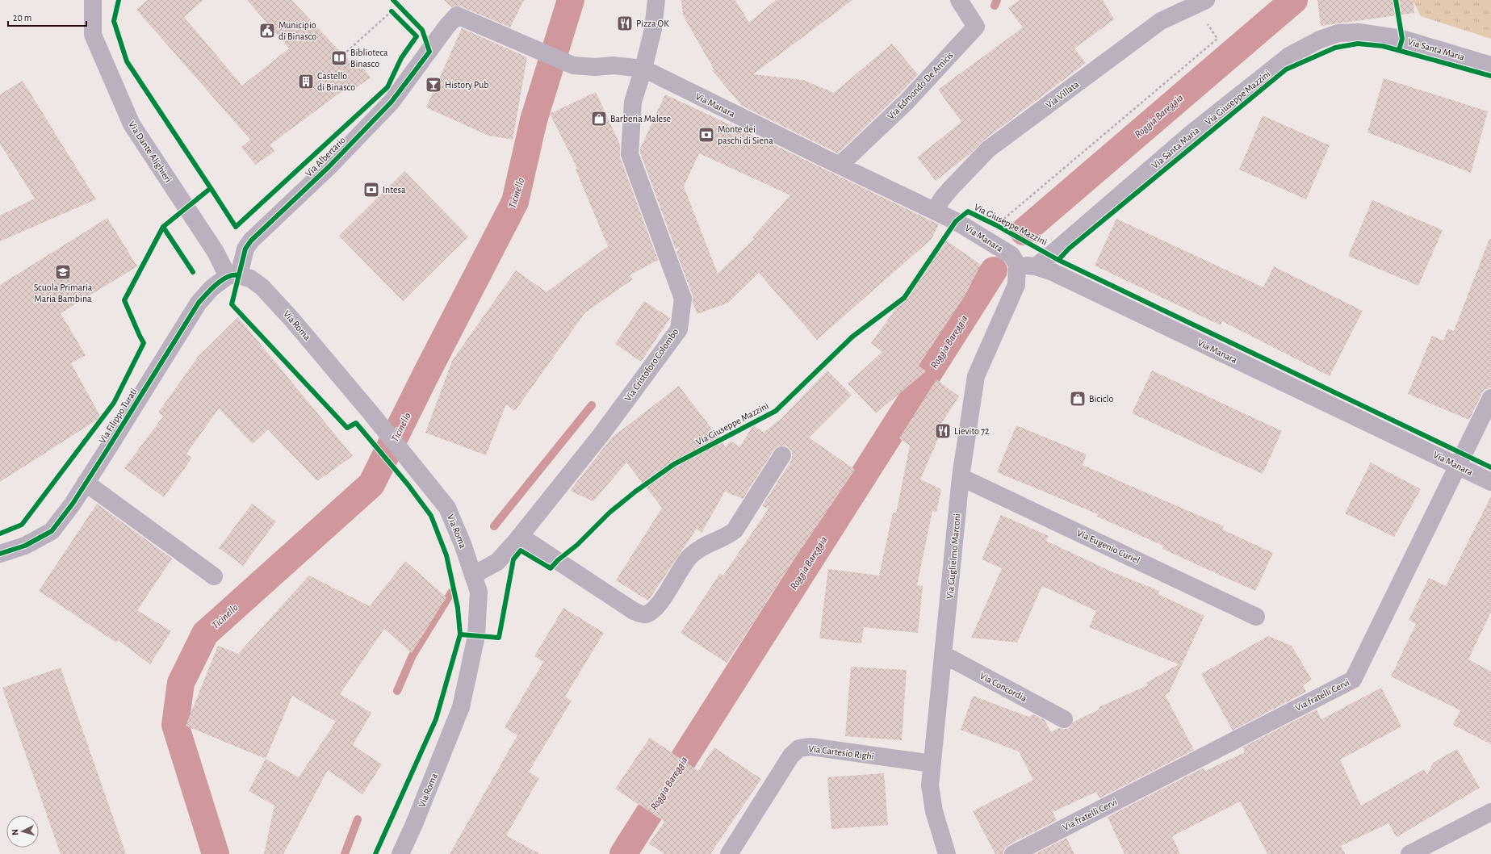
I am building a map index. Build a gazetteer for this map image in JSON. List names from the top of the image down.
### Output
{
  "streets": {
    "street": [
      "Via Santa Maria",
      "Via Edmondo De Amicis",
      "Via Villata",
      "Via Manara",
      "Via Dante Alighieri",
      "Via Albertario",
      "Via Roma",
      "Via Cristoforo Colombo",
      "Via Filippo Turati",
      "Via Eugenio Curiel",
      "Via Guglielmo Marconi",
      "Via Concordia",
      "Via fratelli Cervi",
      "Via Cartesio Righi"
    ],
    "cycle path": ["Via Giuseppe Mazzini"]
  },
  "crossings": [
    ["Via Santa Maria", "Via Manara"],
    ["Via Edmondo De Amicis", "Via Manara"],
    ["Via Villata", "Via Manara"],
    ["Via Manara", "Via Albertario"],
    ["Via Manara", "Via Cristoforo Colombo"],
    ["Via Manara", "Via Guglielmo Marconi"],
    ["Via Manara", "Via fratelli Cervi"],
    ["Via Dante Alighieri", "Via Albertario"],
    ["Via Dante Alighieri", "Via Roma"],
    ["Via Dante Alighieri", "Via Filippo Turati"],
    ["Via Albertario", "Via Roma"],
    ["Via Albertario", "Via Filippo Turati"],
    ["Via Roma", "Via Cristoforo Colombo"],
    ["Via Roma", "Via Filippo Turati"],
    ["Via Eugenio Curiel", "Via Guglielmo Marconi"],
    ["Via Guglielmo Marconi", "Via Concordia"],
    ["Via Guglielmo Marconi", "Via Cartesio Righi"]
  ],
  "water": ["Roggia Bareggia", "Ticinello"],
  "places": {
    "restaurant": ["Pizza OK", "Lievito 72"],
    "public building": ["Municipio di Binasco"],
    "library": ["Biblioteca Binasco"],
    "building": ["Castello di Binasco"],
    "bar": ["History Pub"],
    "shop": ["Barberia Malese", "Biciclo"],
    "bank": ["Monte dei paschi di Siena", "Intesa"],
    "school or university": ["Scuola Primaria Maria Bambina"]
  },
  "scale_bar": "20 m",
  "north": "left"
}
